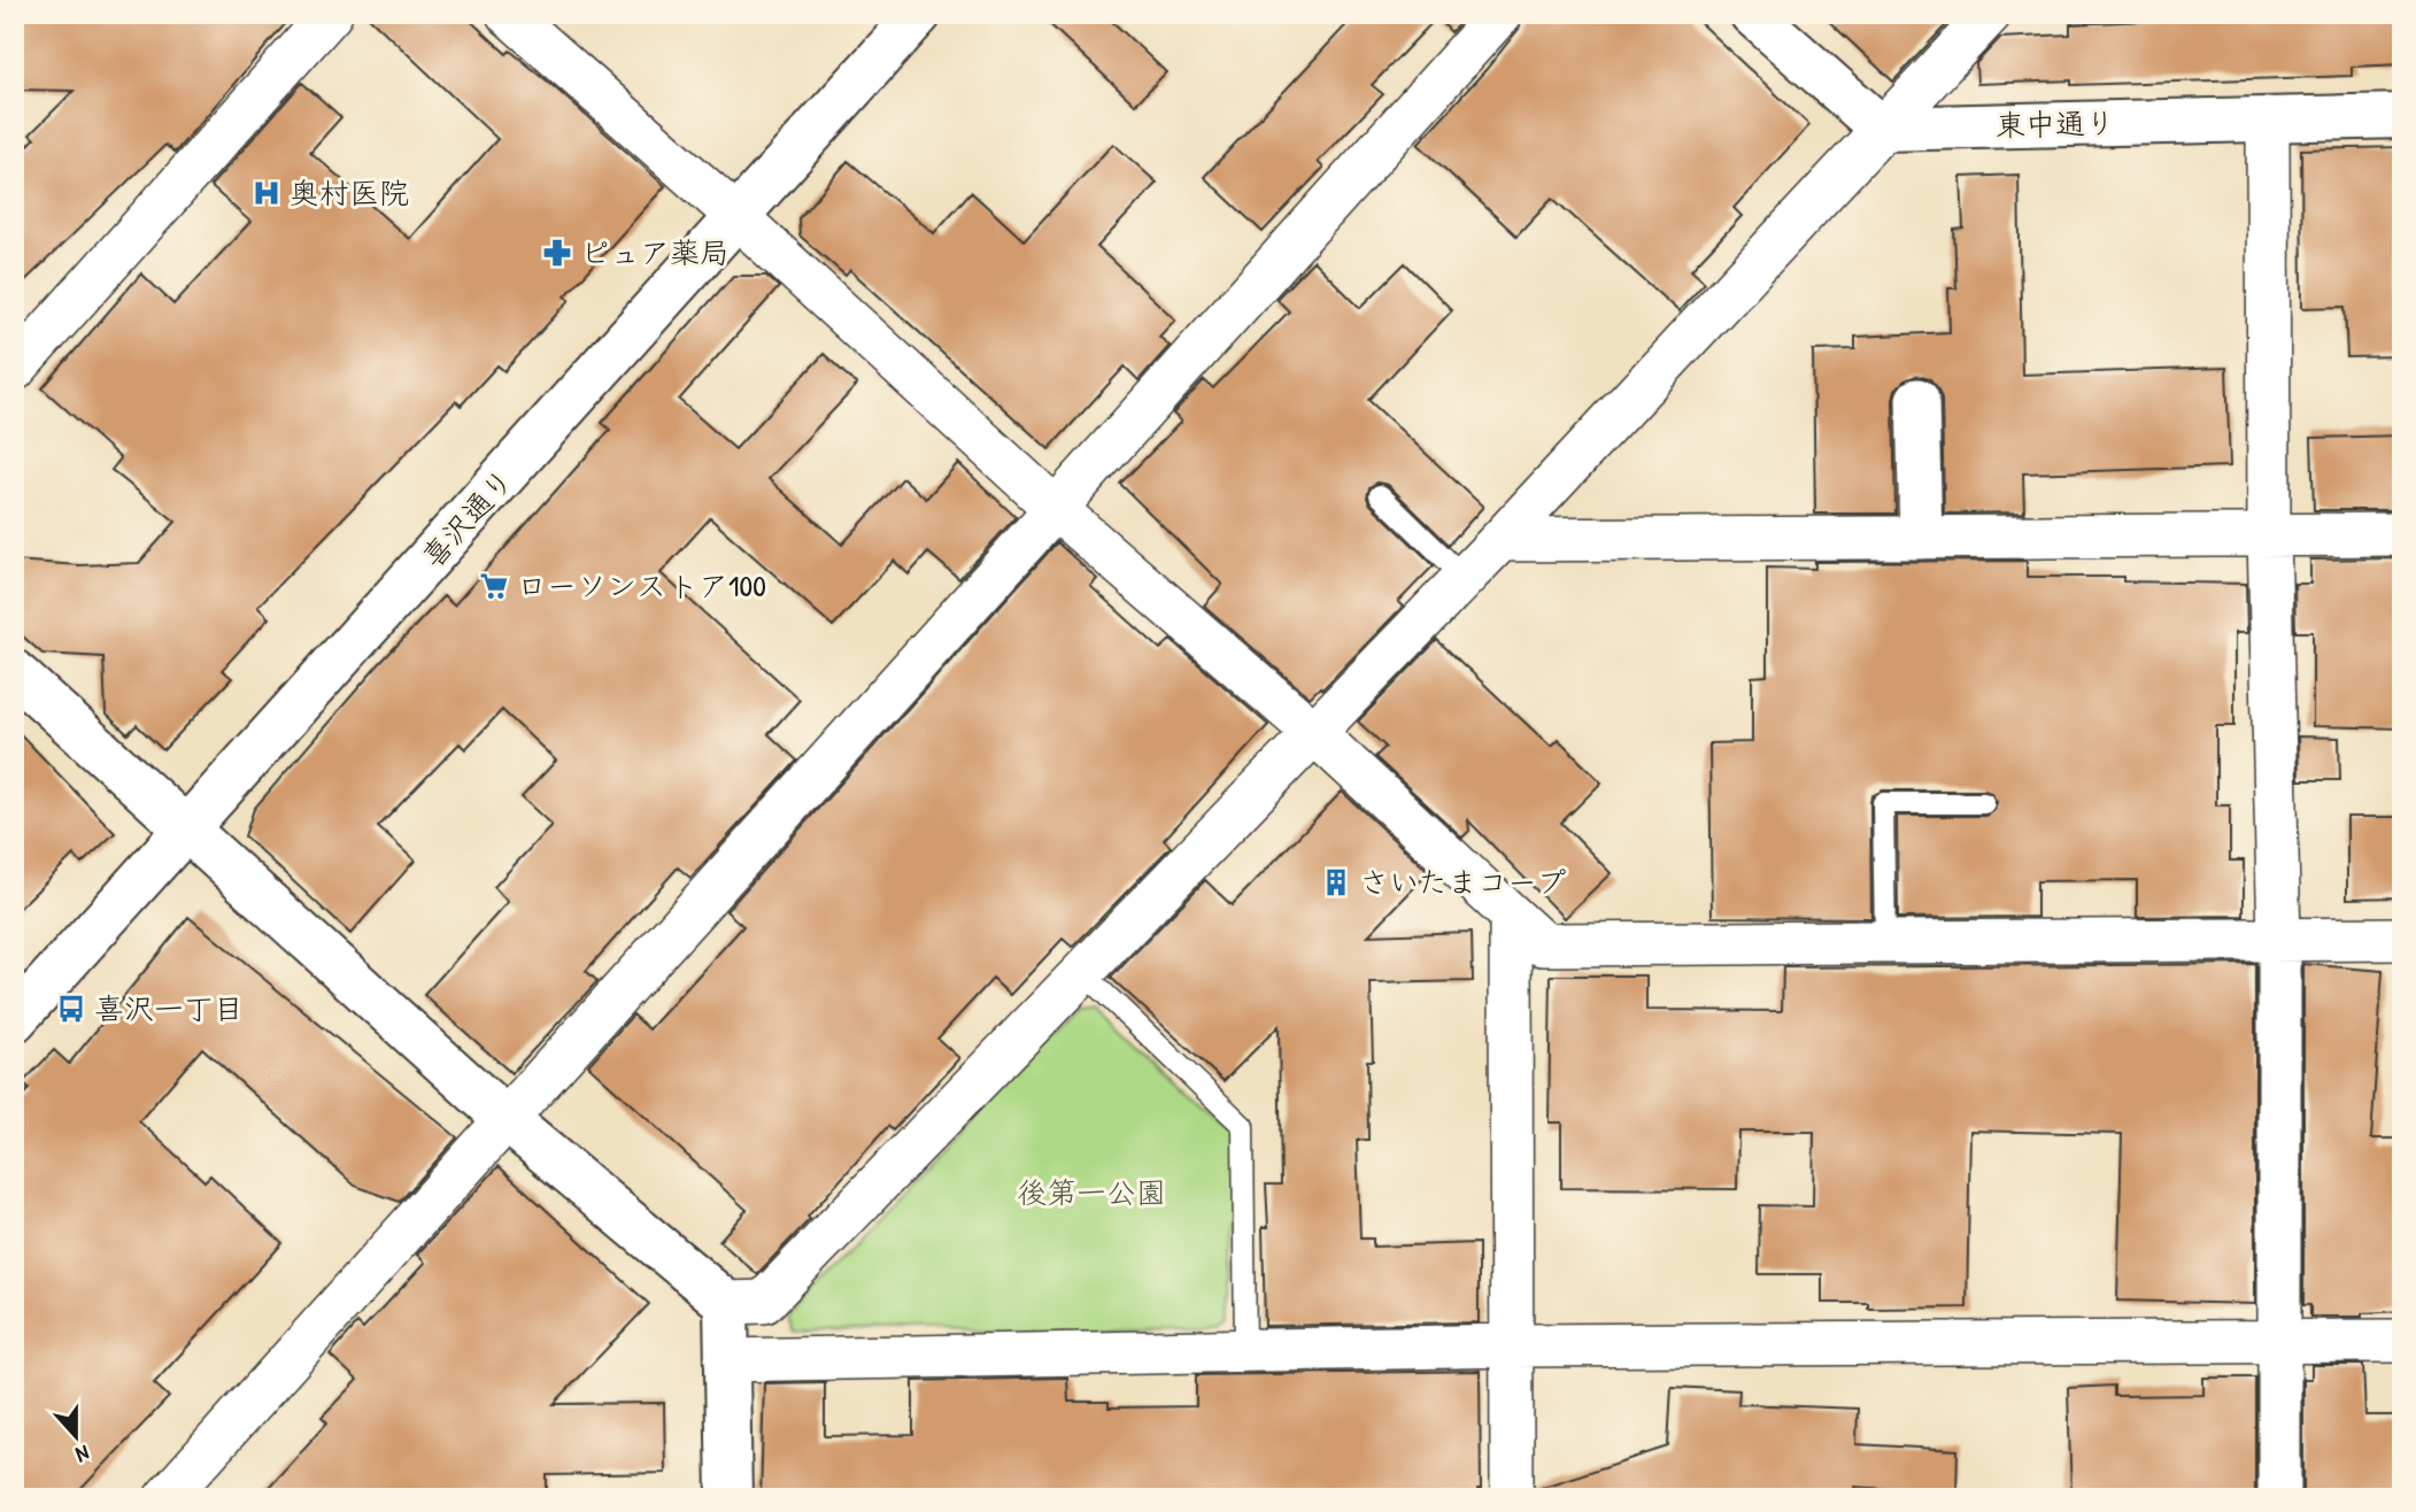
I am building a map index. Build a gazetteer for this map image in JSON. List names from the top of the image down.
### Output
{
  "streets": {
    "street": ["東中通り", "喜沢通り"]
  },
  "parks": ["後第一公園"],
  "places": {
    "hospital": ["奥村医院"],
    "pharmacy": ["ピュア薬局"],
    "supermarket": ["ローソンストア100"],
    "building": ["さいたまコープ"],
    "bus stop": ["喜沢一丁目"]
  },
  "north": "bottom"
}
